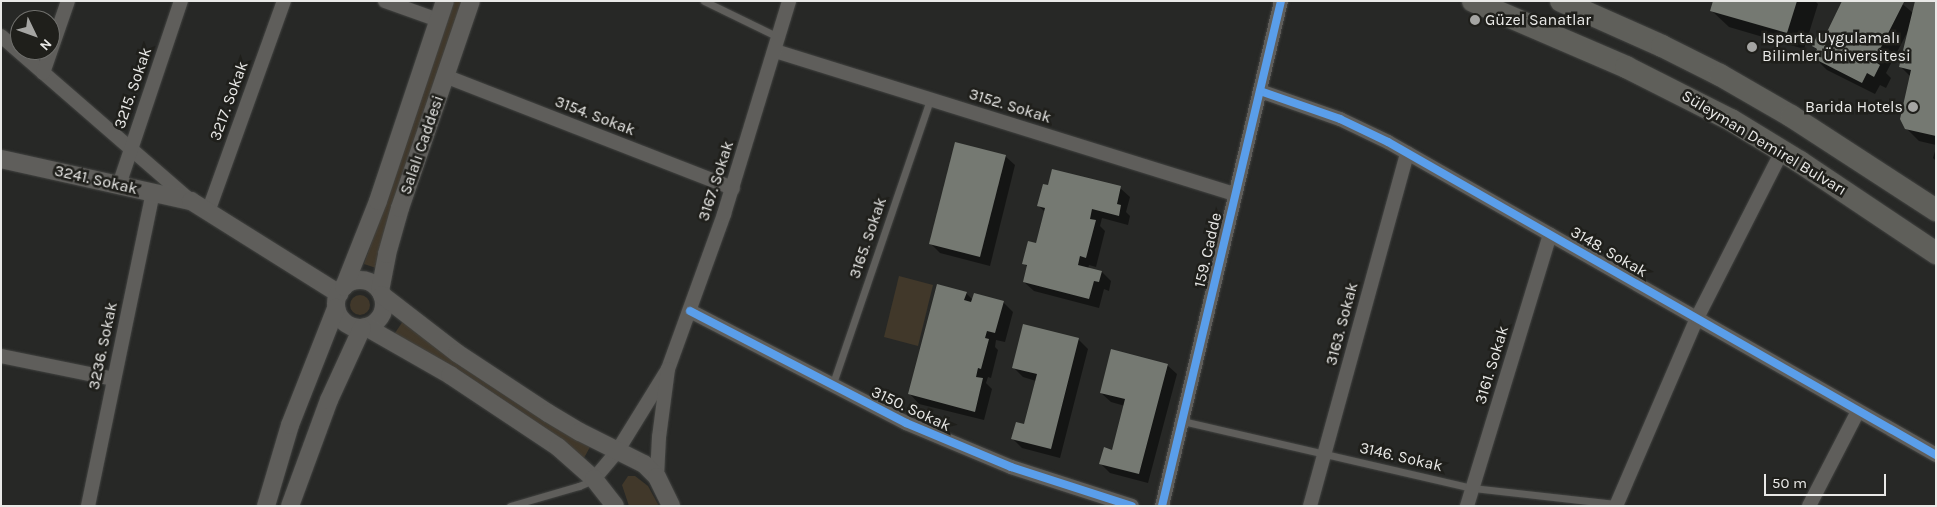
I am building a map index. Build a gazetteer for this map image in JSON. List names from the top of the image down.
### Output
{
  "streets": {
    "main road": ["Süleyman Demirel Bulvarı"],
    "street": [
      "3215. Sokak",
      "3217. Sokak",
      "3152. Sokak",
      "3154. Sokak",
      "Salalı Caddesi",
      "3241. Sokak",
      "3167. Sokak",
      "159. Cadde",
      "3148. Sokak",
      "3163. Sokak",
      "3236. Sokak",
      "3161. Sokak",
      "3150. Sokak"
    ],
    "lane": ["3165. Sokak", "3146. Sokak"]
  },
  "crossings": [
    ["3215. Sokak", "3241. Sokak"],
    ["3152. Sokak", "3167. Sokak"],
    ["3152. Sokak", "3165. Sokak"],
    ["3152. Sokak", "159. Cadde"],
    ["3154. Sokak", "Salalı Caddesi"],
    ["3154. Sokak", "3167. Sokak"],
    ["3241. Sokak", "3236. Sokak"],
    ["3167. Sokak", "3150. Sokak"],
    ["3165. Sokak", "3150. Sokak"],
    ["159. Cadde", "3148. Sokak"],
    ["159. Cadde", "3146. Sokak"],
    ["3148. Sokak", "3163. Sokak"],
    ["3148. Sokak", "3161. Sokak"],
    ["3163. Sokak", "3146. Sokak"],
    ["3161. Sokak", "3146. Sokak"]
  ],
  "places": ["Güzel Sanatlar", "Isparta Uygulamalı Bilimler Üniversitesi", "Barida Hotels"],
  "scale_bar": "50 m",
  "north": "bottom right"
}
